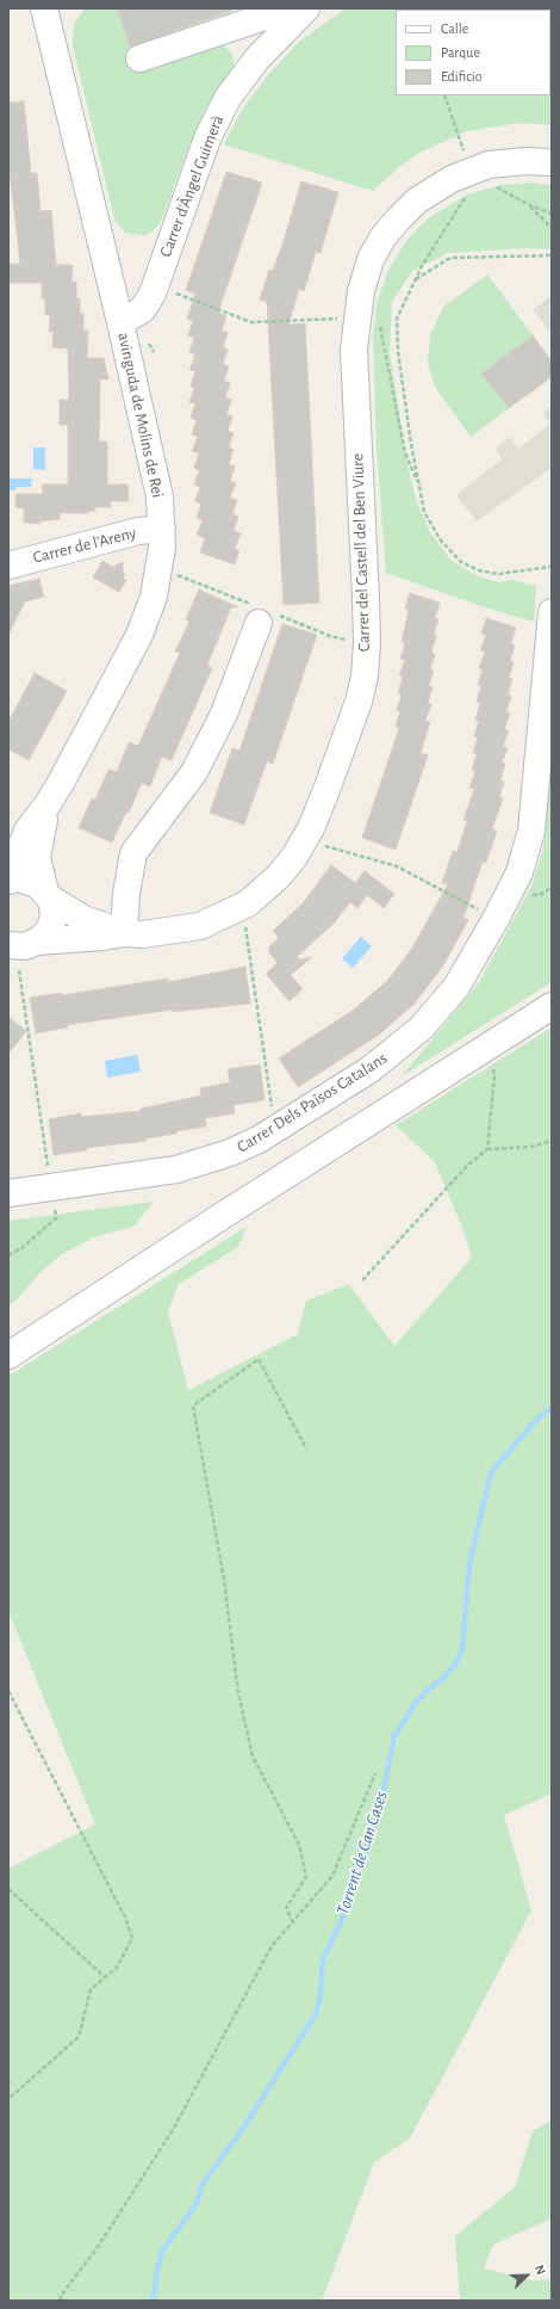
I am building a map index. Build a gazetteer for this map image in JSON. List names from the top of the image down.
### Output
{
  "streets": {
    "street": [
      "Carrer d'Àngel Guimerà",
      "avinguda de Molins de Rei",
      "Carrer de l'Areny",
      "Carrer del Castell del Ben Viure",
      "Carrer Dels Països Catalans"
    ]
  },
  "crossings": [
    ["Carrer d'Àngel Guimerà", "avinguda de Molins de Rei"],
    ["avinguda de Molins de Rei", "Carrer de l'Areny"],
    ["avinguda de Molins de Rei", "Carrer del Castell del Ben Viure"]
  ],
  "water": ["Torrent de Can Cases"],
  "legend": ["Calle", "Parque", "Edificio"],
  "north": "top right"
}
